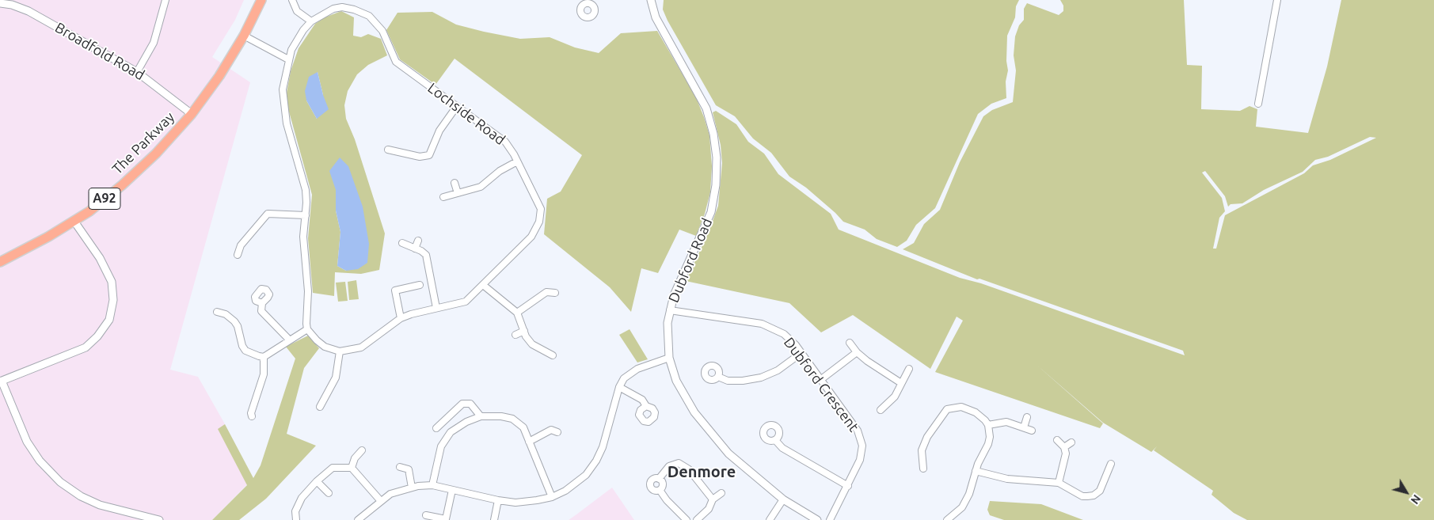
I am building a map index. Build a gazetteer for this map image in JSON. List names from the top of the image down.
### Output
{
  "streets": {
    "main road": ["The Parkway", "A92"],
    "street": [
      "Broadfold Road",
      "Lochside Road",
      "Dubford Road",
      "Dubford Crescent"
    ]
  },
  "crossings": [
    ["Broadfold Road", "The Parkway"],
    ["Dubford Road", "Dubford Crescent"]
  ],
  "districts": ["Denmore"],
  "north": "bottom right"
}
